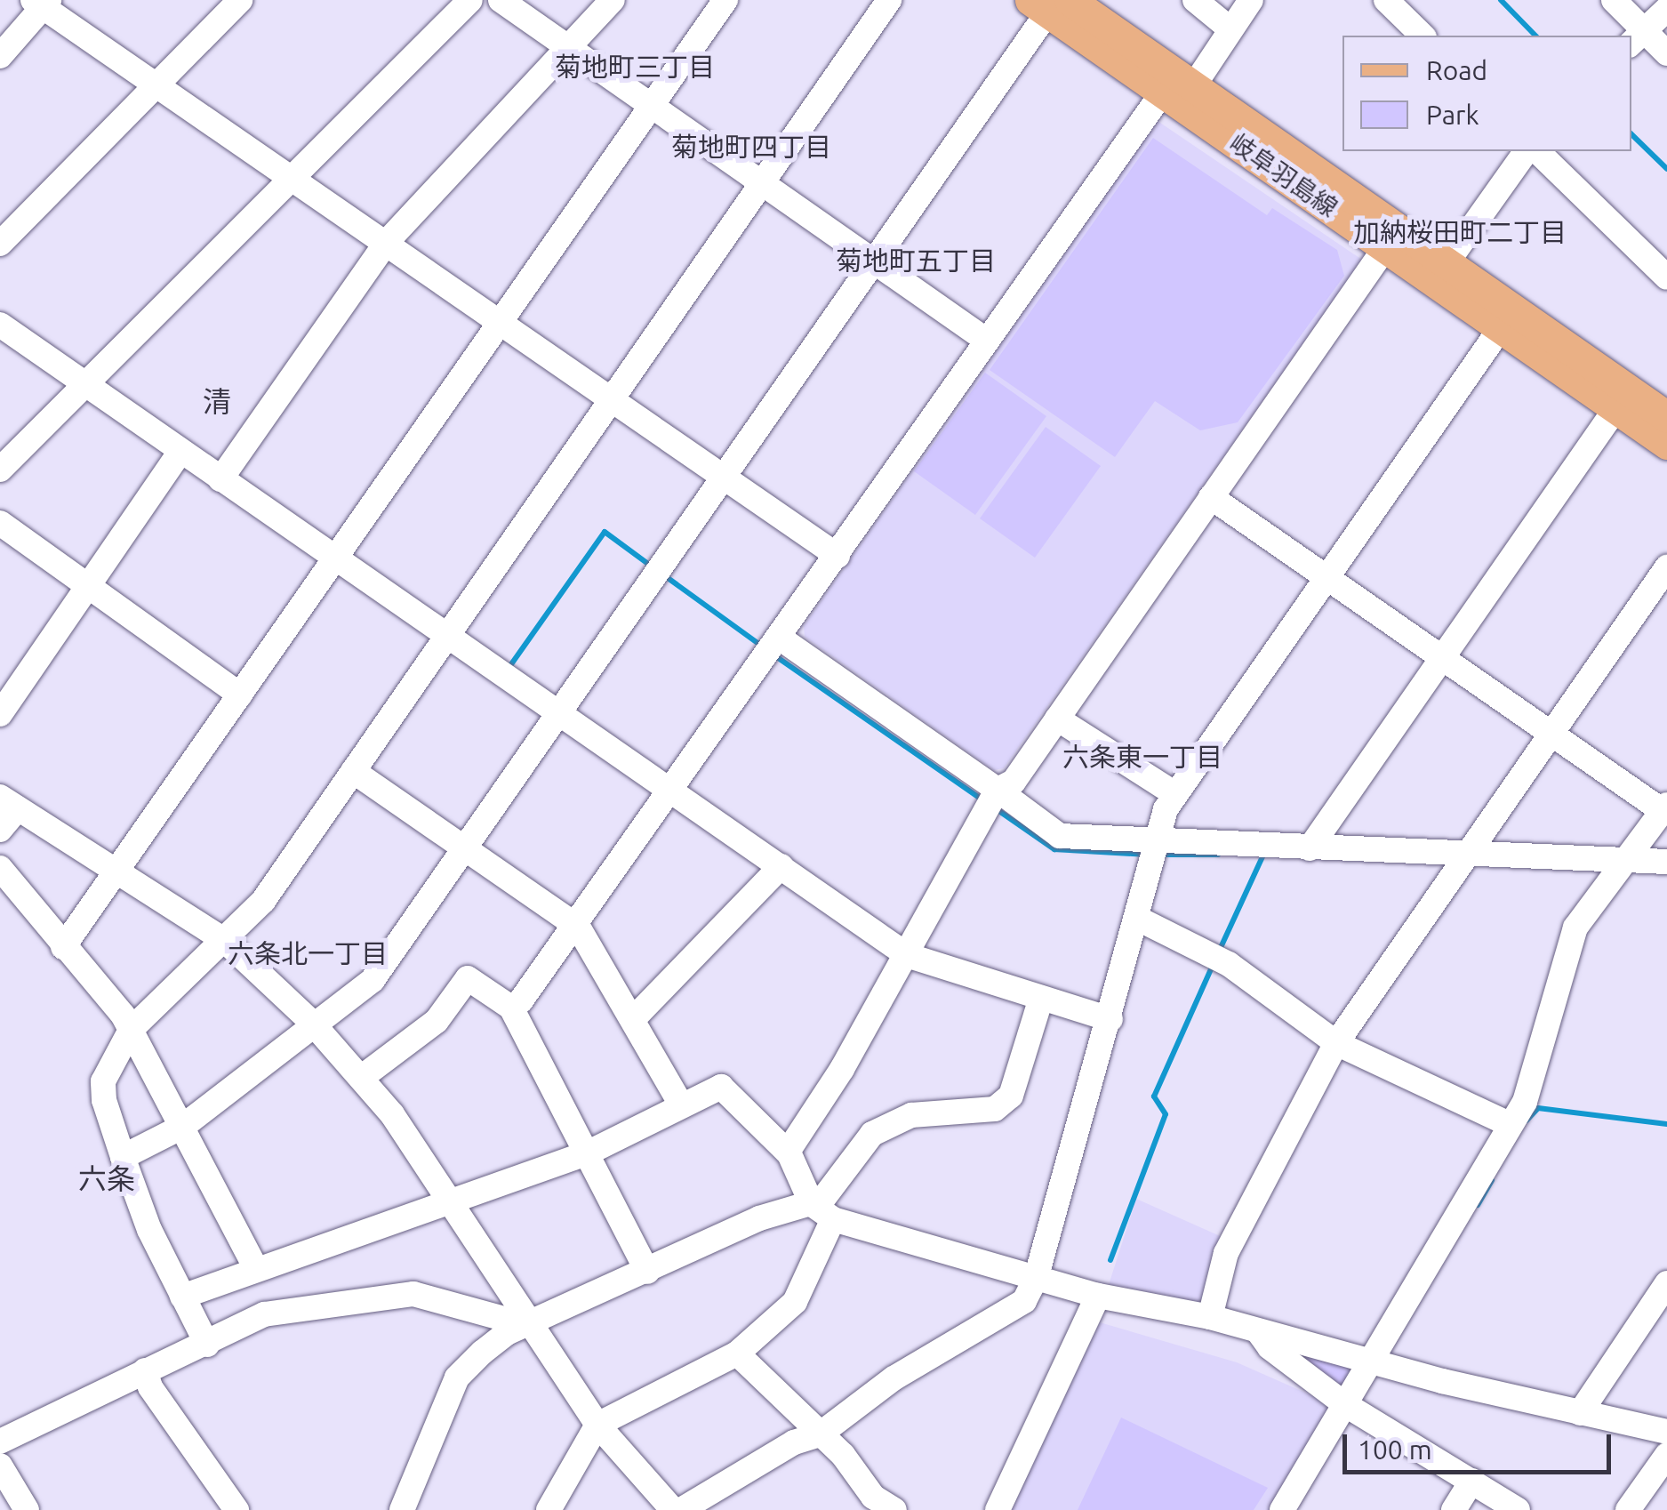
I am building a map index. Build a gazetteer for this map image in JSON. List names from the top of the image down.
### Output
{
  "streets": {
    "main road": ["岐阜羽島線"]
  },
  "districts": [
    "菊地町三丁目",
    "菊地町四丁目",
    "加納桜田町二丁目",
    "菊地町五丁目",
    "清",
    "六条東一丁目",
    "六条北一丁目",
    "六条"
  ],
  "legend": ["Road", "Park"],
  "scale_bar": "100 m"
}
